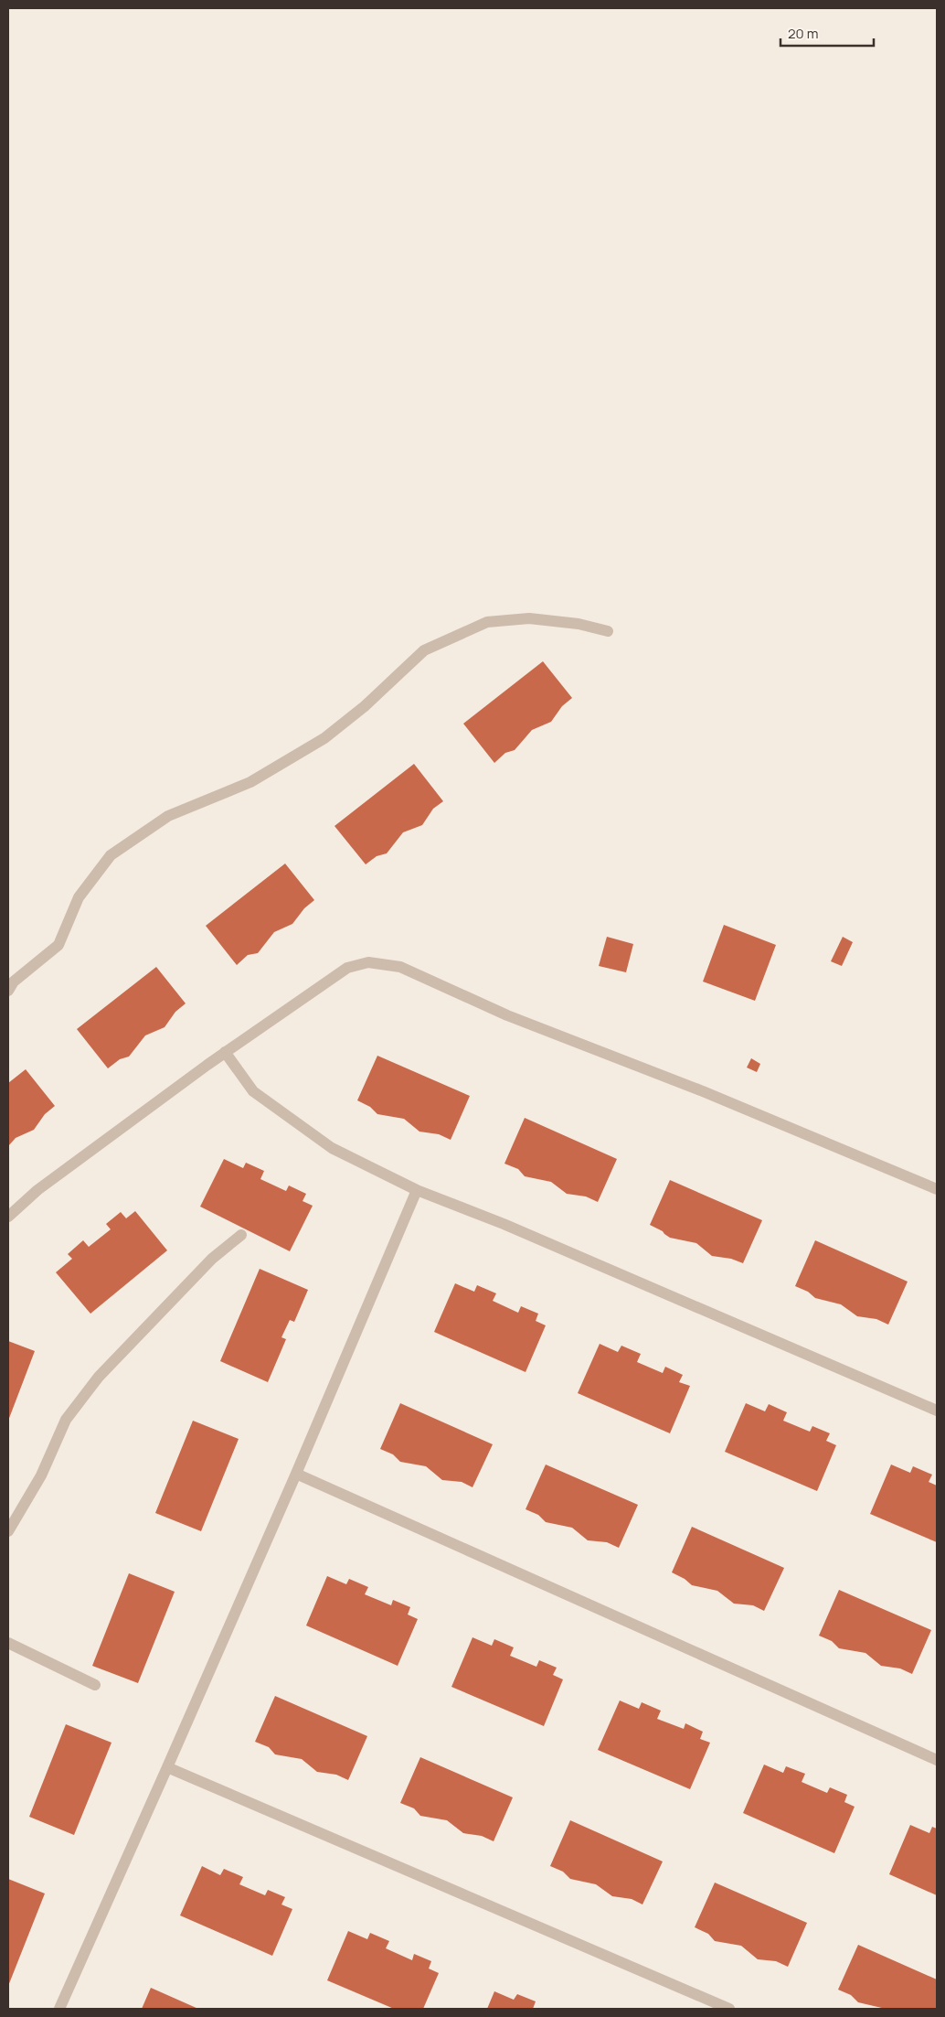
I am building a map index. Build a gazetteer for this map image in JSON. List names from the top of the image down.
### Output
{
  "scale_bar": "20 m"
}
